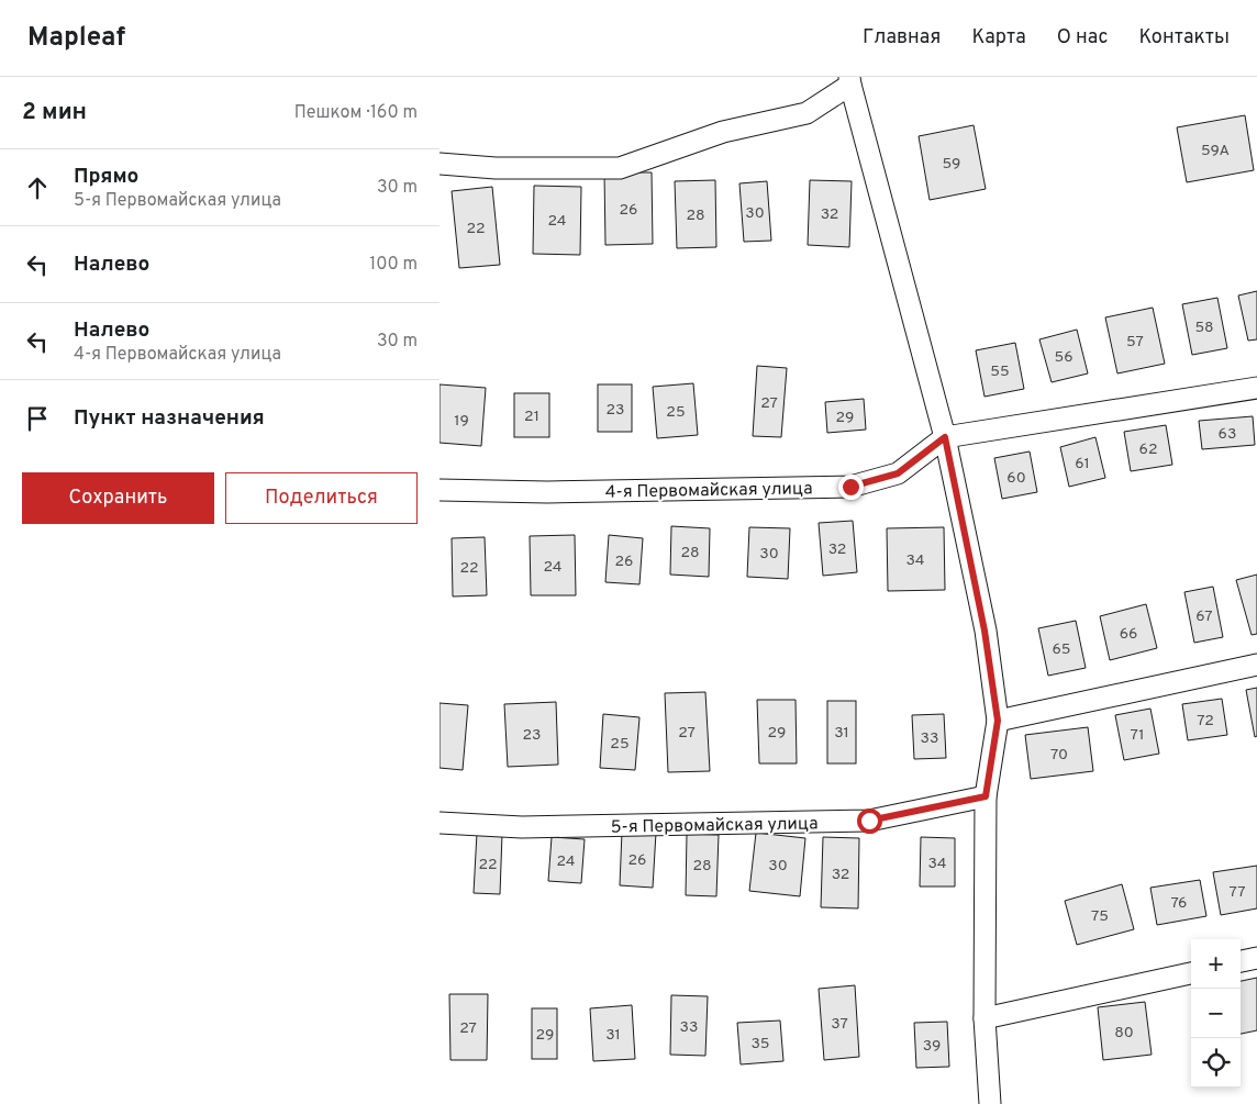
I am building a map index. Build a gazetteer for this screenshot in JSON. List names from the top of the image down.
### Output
{
  "streets": {
    "street": ["4-я Первомайская улица", "5-я Первомайская улица"]
  },
  "house_numbers": [
    "59А",
    "59",
    "26",
    "30",
    "32",
    "28",
    "24",
    "22",
    "58",
    "57",
    "56",
    "55",
    "27",
    "23",
    "25",
    "21",
    "29",
    "19",
    "63",
    "62",
    "61",
    "60",
    "32",
    "28",
    "30",
    "34",
    "26",
    "24",
    "22",
    "67",
    "66",
    "65",
    "72",
    "27",
    "29",
    "31",
    "23",
    "71",
    "33",
    "25",
    "70",
    "26",
    "24",
    "34",
    "22",
    "28",
    "30",
    "32",
    "77",
    "76",
    "75",
    "37",
    "33",
    "27",
    "80",
    "29",
    "31",
    "35",
    "39"
  ],
  "page": {
    "header": "Mapleaf",
    "nav": [
      "Главная",
      "Карта",
      "О нас",
      "Контакты"
    ],
    "heading": ["2 мин", "Пешком · 160 m"],
    "list": [
      ["Прямо", "5-я Первомайская улица", "30 m"],
      ["Налево", "100 m"],
      ["Налево", "4-я Первомайская улица", "30 m"],
      "Пункт назначения"
    ],
    "buttons": ["Сохранить", "Поделиться"],
    "map_buttons": ["+", "−"]
  }
}
